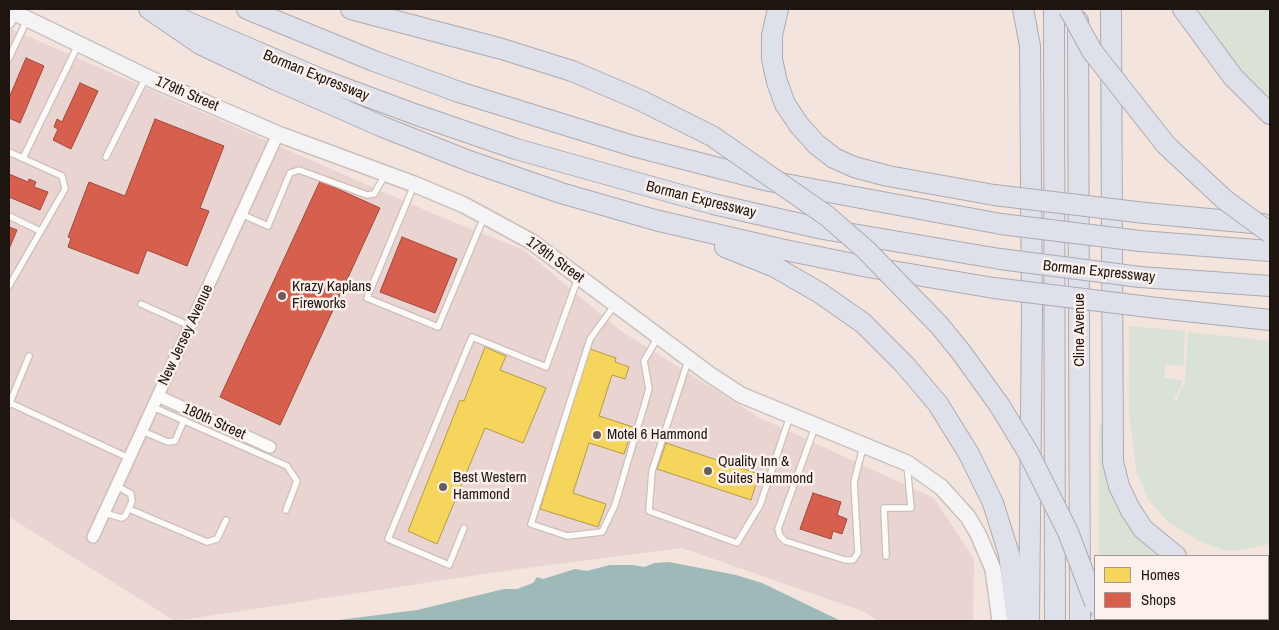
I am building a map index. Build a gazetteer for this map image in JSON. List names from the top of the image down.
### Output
{
  "streets": {
    "highway": ["Borman Expressway", "Cline Avenue"],
    "street": ["179th Street", "New Jersey Avenue", "180th Street"]
  },
  "crossings": [
    ["179th Street", "New Jersey Avenue"],
    ["New Jersey Avenue", "180th Street"]
  ],
  "places": [
    "Krazy Kaplans Fireworks",
    "Motel 6 Hammond",
    "Quality Inn & Suites Hammond",
    "Best Western Hammond"
  ],
  "legend": ["Homes", "Shops"]
}
